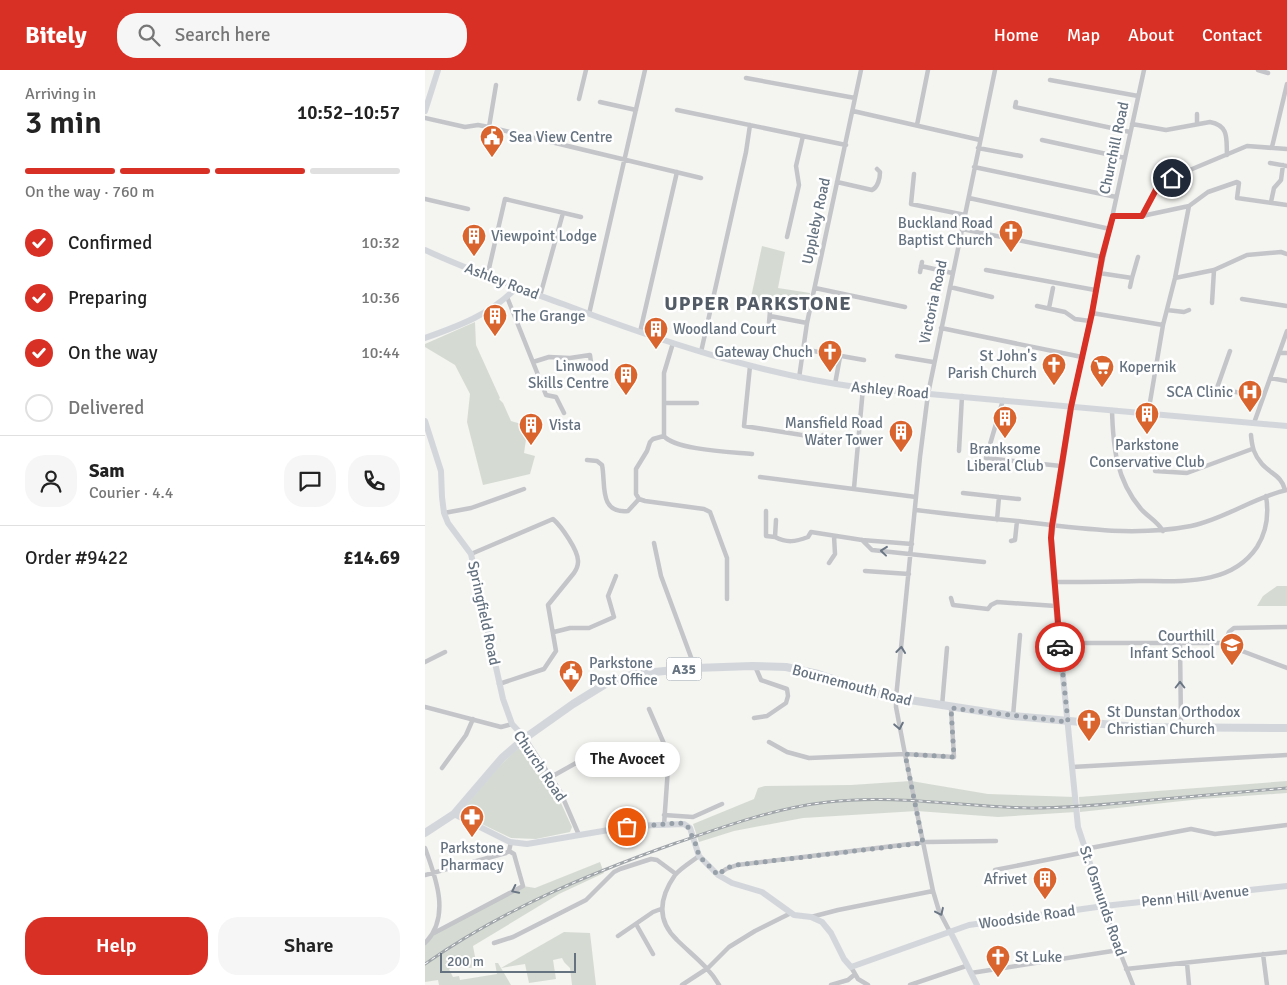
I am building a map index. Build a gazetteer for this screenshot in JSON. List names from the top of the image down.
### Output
{
  "streets": {
    "highway": ["A35", "Bournemouth Road"],
    "street": [
      "Churchill Road",
      "Uppleby Road",
      "Ashley Road",
      "Victoria Road",
      "Springfield Road",
      "Church Road",
      "Penn Hill Avenue",
      "St. Osmunds Road",
      "Woodside Road"
    ]
  },
  "crossings": [
    ["Churchill Road", "Ashley Road"],
    ["Churchill Road", "St. Osmunds Road"],
    ["Uppleby Road", "Ashley Road"],
    ["Ashley Road", "Victoria Road"],
    ["Ashley Road", "St. Osmunds Road"],
    ["Victoria Road", "Bournemouth Road"],
    ["Victoria Road", "Woodside Road"],
    ["Springfield Road", "Church Road"],
    ["A35", "Bournemouth Road"],
    ["A35", "Church Road"],
    ["Bournemouth Road", "Church Road"],
    ["Bournemouth Road", "St. Osmunds Road"],
    ["Penn Hill Avenue", "St. Osmunds Road"],
    ["Penn Hill Avenue", "Woodside Road"],
    ["St. Osmunds Road", "Woodside Road"]
  ],
  "districts": ["UPPER PARKSTONE"],
  "places": {
    "public building": ["Sea View Centre", "Parkstone Post Office"],
    "church": [
      "Buckland Road Baptist Church",
      "Gateway Chuch",
      "St John's Parish Church",
      "St Dunstan Orthodox Christian Church",
      "St Luke"
    ],
    "building": [
      "Viewpoint Lodge",
      "The Grange",
      "Woodland Court",
      "Linwood Skills Centre",
      "Parkstone Conservative Club",
      "Branksome Liberal Club",
      "Vista",
      "Mansfield Road Water Tower",
      "Afrivet"
    ],
    "supermarket": ["Kopernik"],
    "hospital": ["SCA Clinic"],
    "school or university": ["Courthill Infant School"],
    "other": ["The Avocet"],
    "pharmacy": ["Parkstone Pharmacy"]
  },
  "scale_bar": "200 m",
  "page": {
    "header": "Bitely",
    "search": "Search here",
    "nav": [
      "Home",
      "Map",
      "About",
      "Contact"
    ],
    "heading": ["3 min", "Arriving in", "10:52–10:57"],
    "panel": [
      "Sam",
      "Courier · 4.4",
      "Order #9422",
      "£14.69"
    ],
    "bar": "On the way · 760 m",
    "list": [
      ["Confirmed", "10:32"],
      ["Preparing", "10:36"],
      ["On the way", "10:44"],
      "Delivered"
    ],
    "bubble": "The Avocet",
    "buttons": ["Help", "Share"],
    "scale": "200 m"
  }
}
